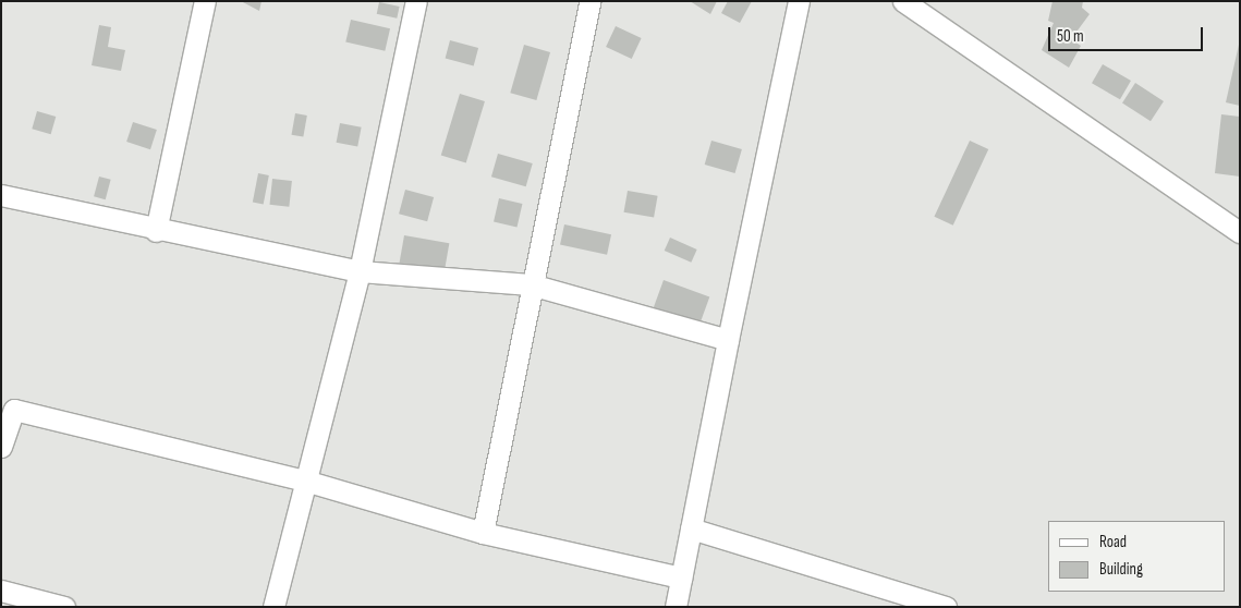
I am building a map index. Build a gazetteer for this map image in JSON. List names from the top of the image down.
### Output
{
  "legend": ["Road", "Building"],
  "scale_bar": "50 m"
}
